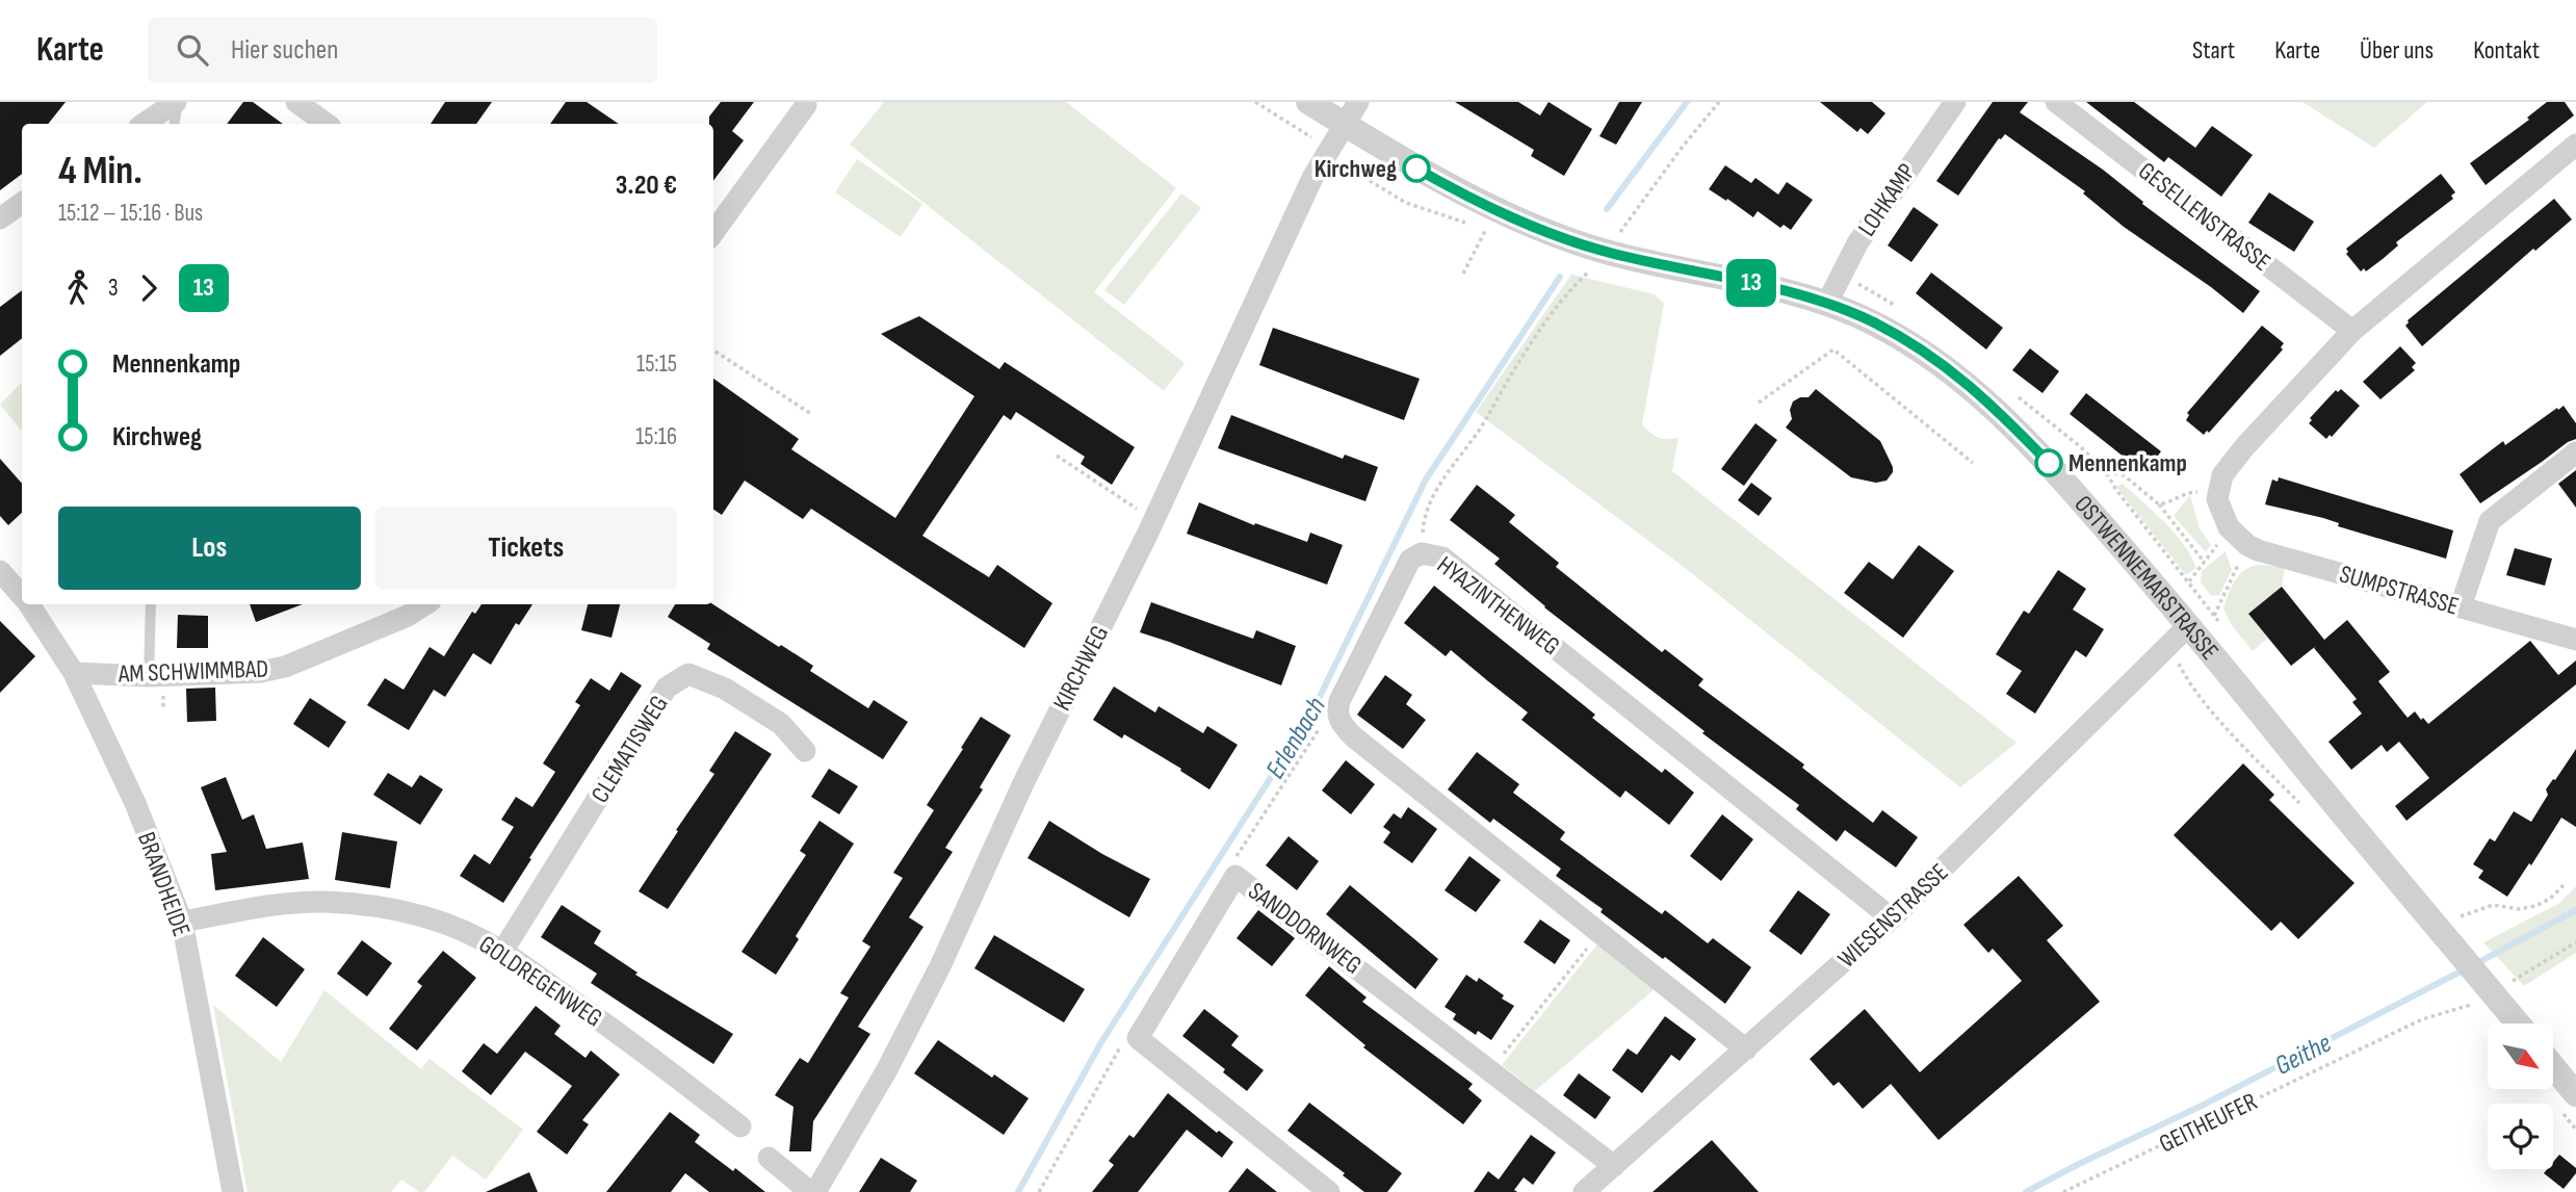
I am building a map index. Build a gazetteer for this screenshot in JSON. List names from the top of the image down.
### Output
{
  "streets": {
    "street": [
      "LOHKAMP",
      "GESELLENSTRASSE",
      "OSTWENNEMARSTRASSE",
      "SUMPSTRASSE",
      "HYAZINTHENWEG",
      "KIRCHWEG",
      "AM SCHWIMMBAD",
      "CLEMATISWEG",
      "BRANDHEIDE",
      "WIESENSTRASSE",
      "SANDDORNWEG",
      "GOLDREGENWEG"
    ],
    "path": ["GEITHEUFER"]
  },
  "crossings": [
    ["LOHKAMP", "OSTWENNEMARSTRASSE"],
    ["OSTWENNEMARSTRASSE", "KIRCHWEG"],
    ["OSTWENNEMARSTRASSE", "WIESENSTRASSE"],
    ["HYAZINTHENWEG", "WIESENSTRASSE"],
    ["AM SCHWIMMBAD", "BRANDHEIDE"],
    ["CLEMATISWEG", "GOLDREGENWEG"],
    ["BRANDHEIDE", "GOLDREGENWEG"],
    ["WIESENSTRASSE", "SANDDORNWEG"]
  ],
  "water": ["Erlenbach", "Geithe"],
  "places": ["Kirchweg", "Mennenkamp"],
  "lines": ["bus line 13"],
  "north": "bottom right",
  "page": {
    "header": "Karte",
    "search": "Hier suchen",
    "nav": [
      "Start",
      "Karte",
      "Über uns",
      "Kontakt"
    ],
    "on_map": "13",
    "heading": ["4 Min.", "15:12 – 15:16 · Bus", "3.20 €"],
    "legs": ["3", "13"],
    "list": [
      {
        "name": "Mennenkamp",
        "value": "15:15"
      },
      {
        "name": "Kirchweg",
        "value": "15:16"
      }
    ],
    "buttons": ["Los", "Tickets"]
  }
}
